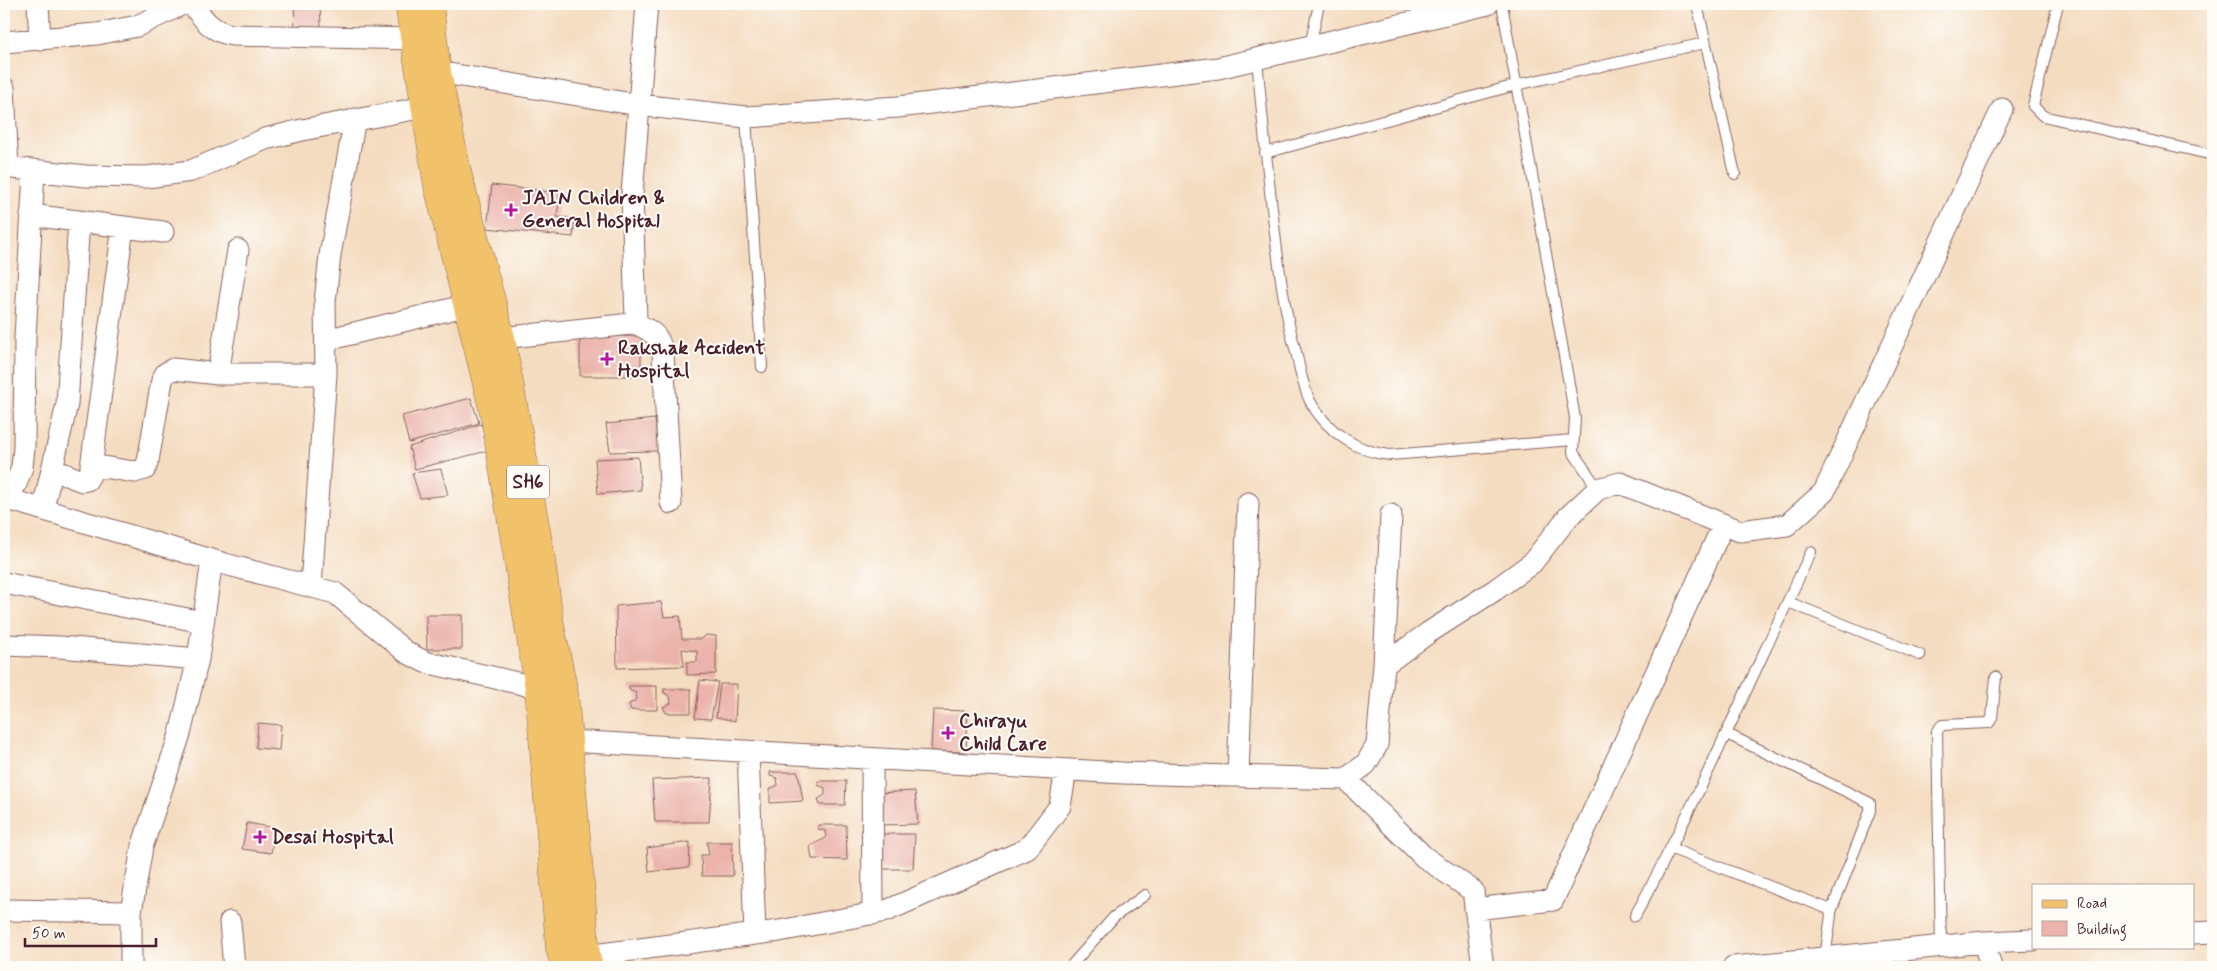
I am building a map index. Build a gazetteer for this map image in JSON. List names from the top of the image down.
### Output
{
  "streets": {
    "main road": ["SH6"]
  },
  "places": {
    "health": [
      "JAIN Children & General Hospital",
      "Rakshak Accident Hospital",
      "Chirayu Child Care",
      "Desai Hospital"
    ]
  },
  "legend": ["Road", "Building"],
  "scale_bar": "50 m"
}
